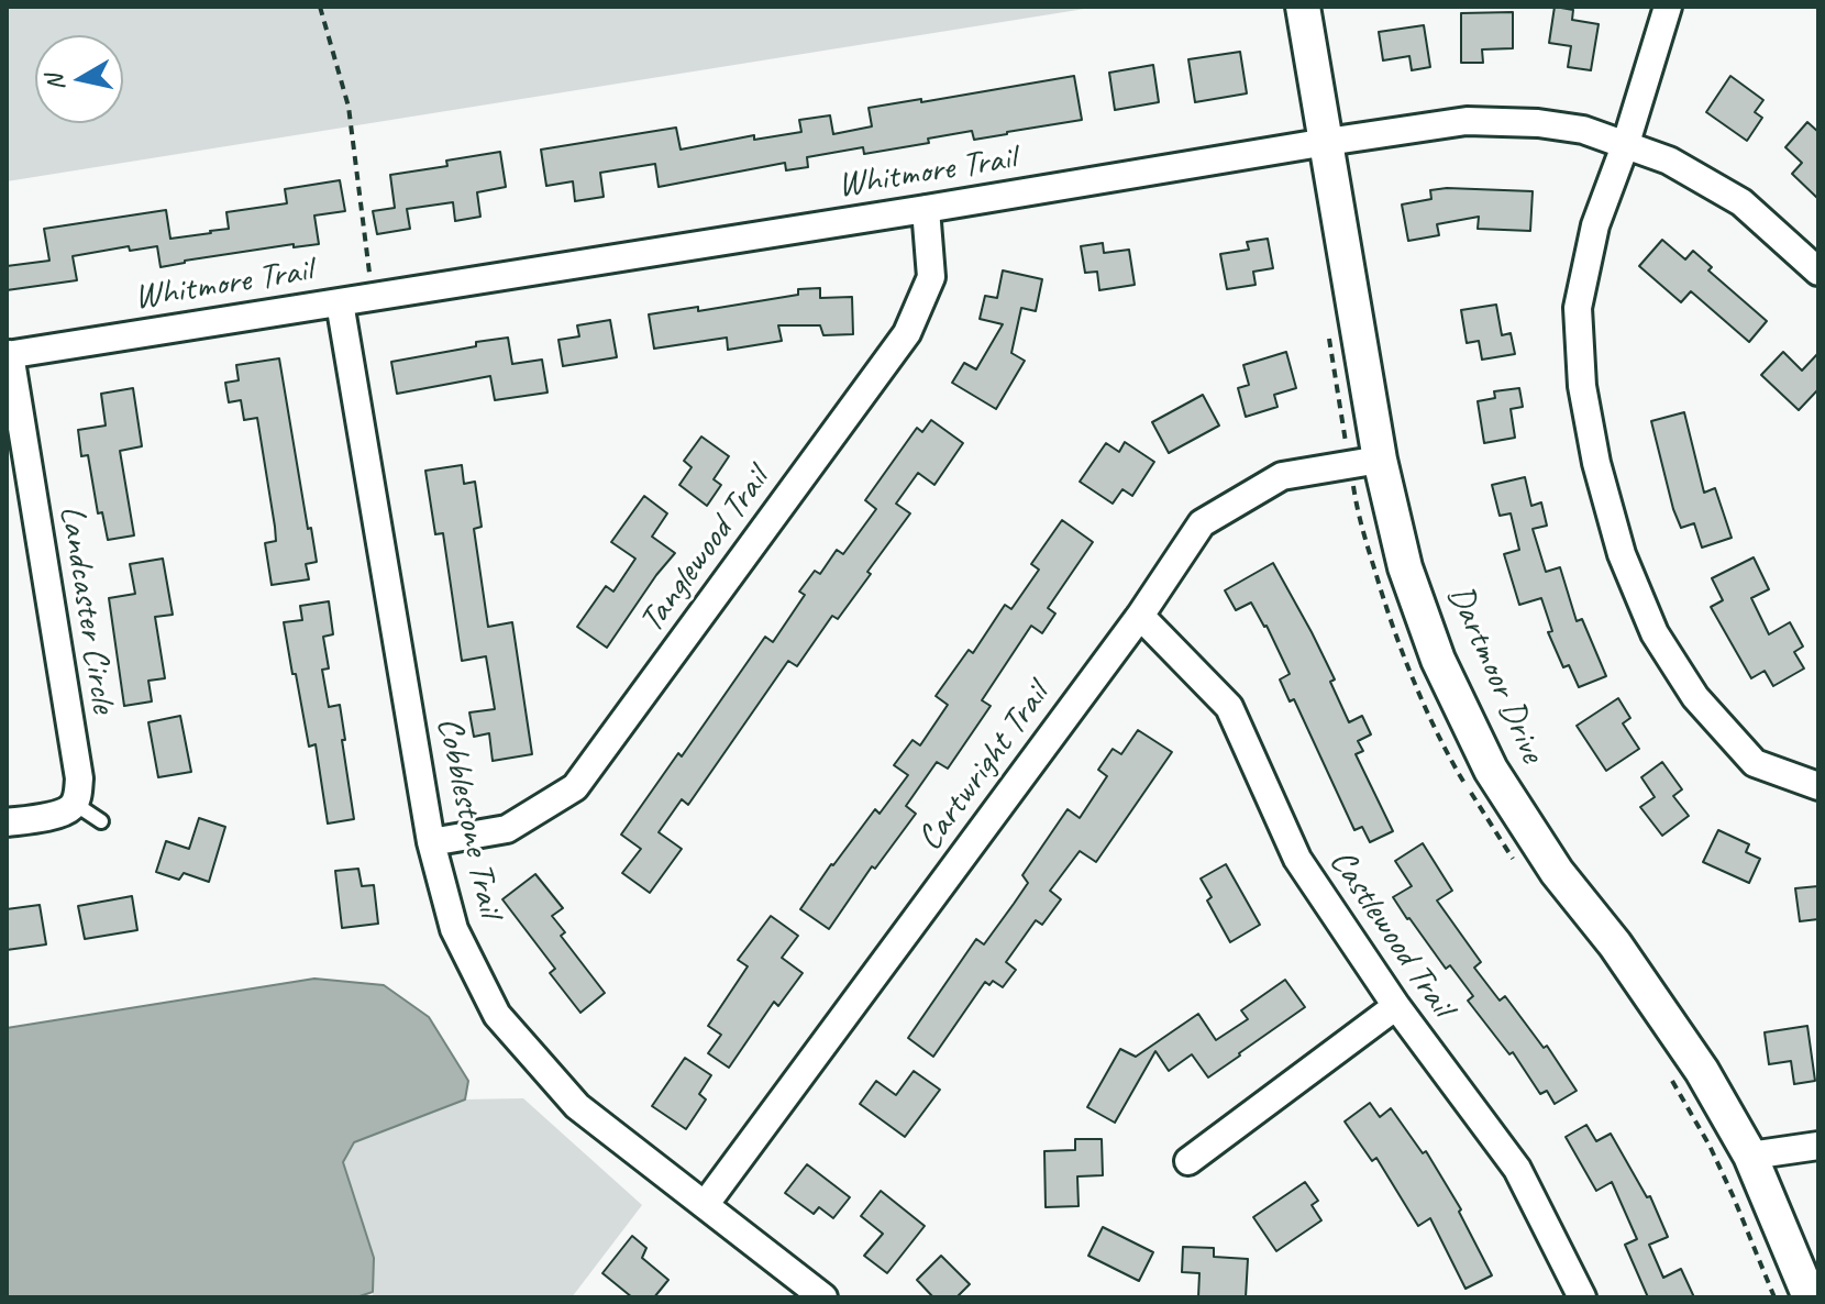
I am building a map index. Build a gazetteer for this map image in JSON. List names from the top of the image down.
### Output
{
  "streets": {
    "street": [
      "Whitmore Trail",
      "Tanglewood Trail",
      "Landcaster Circle",
      "Dartmoor Drive",
      "Cartwright Trail",
      "Cobblestone Trail",
      "Castlewood Trail"
    ]
  },
  "crossings": [
    ["Whitmore Trail", "Tanglewood Trail"],
    ["Whitmore Trail", "Landcaster Circle"],
    ["Whitmore Trail", "Dartmoor Drive"],
    ["Whitmore Trail", "Cobblestone Trail"],
    ["Tanglewood Trail", "Cobblestone Trail"],
    ["Dartmoor Drive", "Cartwright Trail"],
    ["Cartwright Trail", "Cobblestone Trail"],
    ["Cartwright Trail", "Castlewood Trail"]
  ],
  "north": "left"
}
